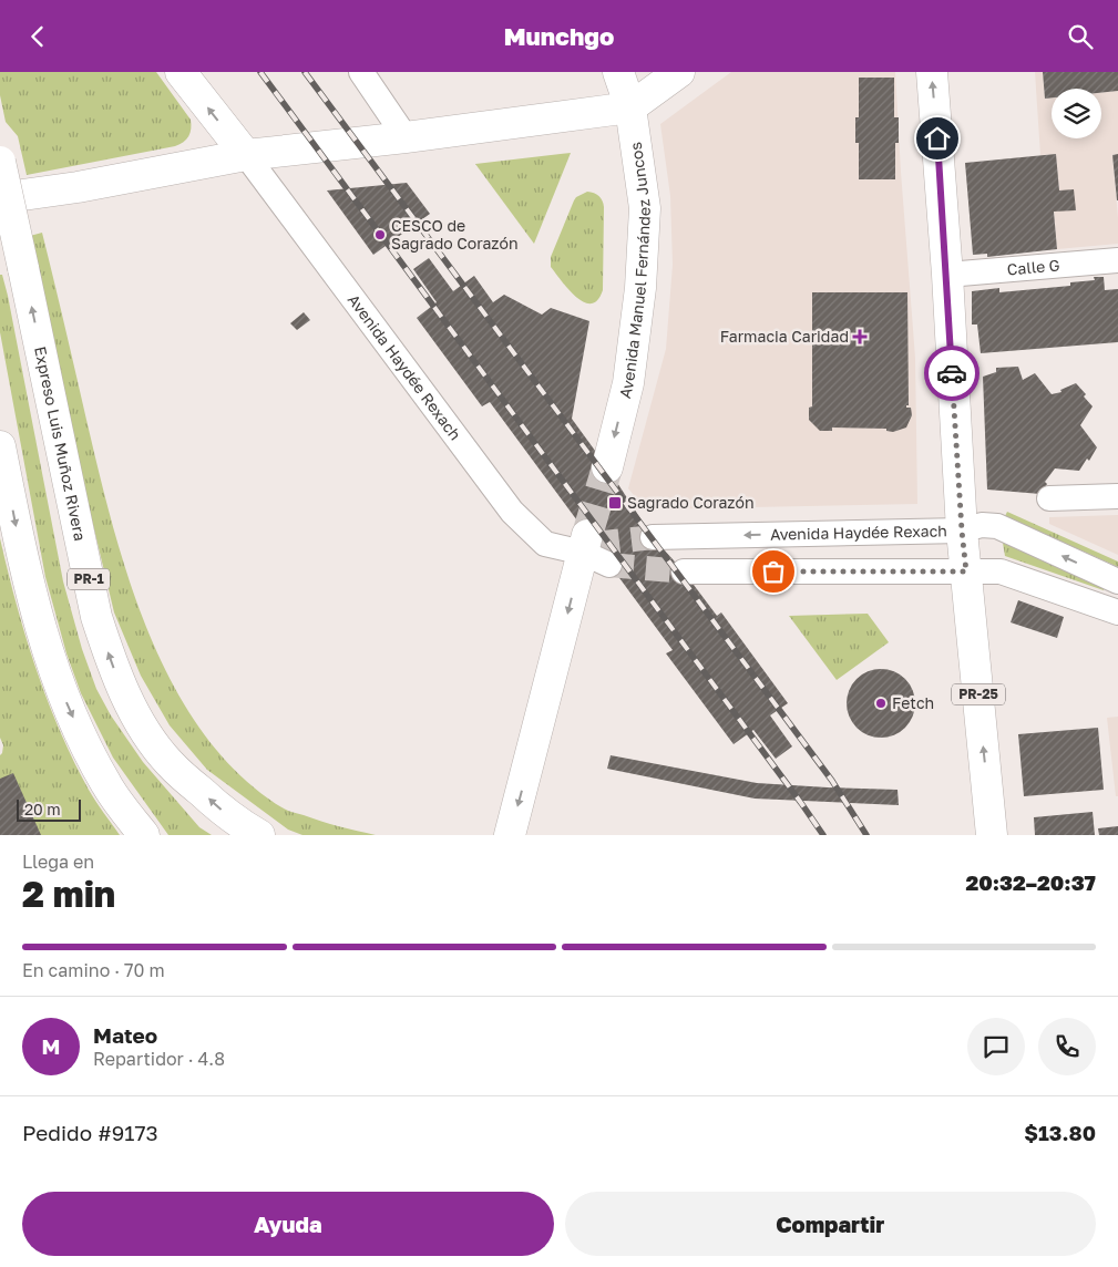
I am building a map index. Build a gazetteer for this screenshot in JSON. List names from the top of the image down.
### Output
{
  "streets": {
    "main road": [
      "Avenida Manuel Fernández Juncos",
      "Expreso Luis Muñoz Rivera",
      "PR-1",
      "PR-25"
    ],
    "street": ["Calle G", "Avenida Haydée Rexach"]
  },
  "crossings": [
    ["Calle G", "PR-25"],
    ["Avenida Haydée Rexach", "PR-25"]
  ],
  "one_way": ["Avenida Manuel Fernández Juncos"],
  "places": {
    "other": ["CESCO de Sagrado Corazón", "Fetch"],
    "health": ["Farmacia Caridad"],
    "transit": ["Sagrado Corazón"]
  },
  "scale_bar": "20 m",
  "page": {
    "header": "Munchgo",
    "scale": "20 m",
    "heading": ["2 min", "Llega en", "20:32–20:37"],
    "panel": [
      "Mateo",
      "Repartidor · 4.8",
      "Pedido #9173",
      "$13.80"
    ],
    "bar": "En camino · 70 m",
    "round": "M",
    "buttons": ["Ayuda", "Compartir"]
  }
}
